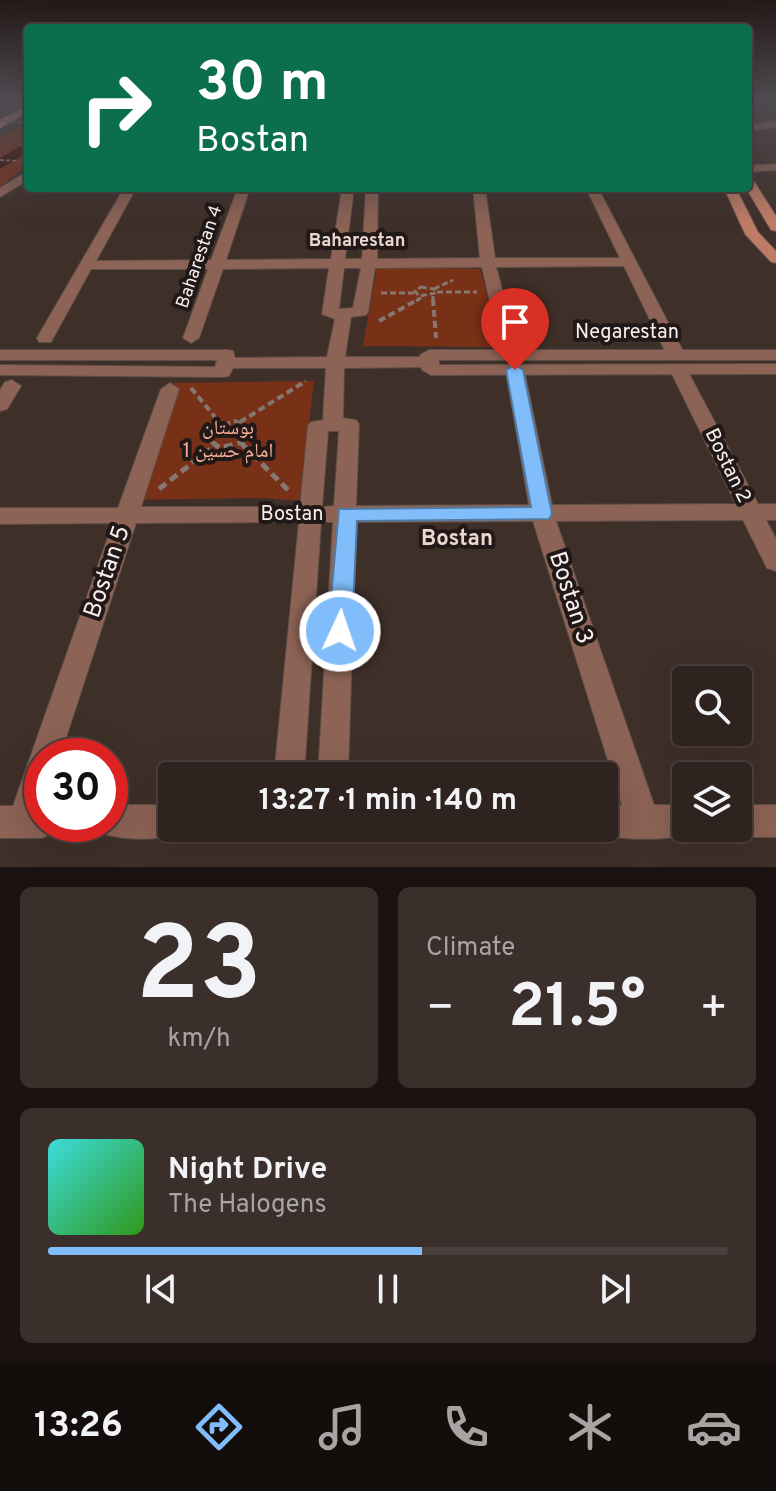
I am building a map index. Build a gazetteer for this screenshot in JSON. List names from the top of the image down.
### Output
{
  "streets": {
    "street": [
      "Baharestan 4",
      "Negarestan",
      "Bostan 2",
      "Bostan",
      "Bostan 5",
      "Bostan 3"
    ]
  },
  "crossings": [
    ["Negarestan", "Bostan 2"],
    ["Bostan 2", "Bostan"],
    ["Bostan", "Bostan 5"],
    ["Bostan", "Bostan 3"]
  ],
  "districts": ["Baharestan", "Bostan"],
  "parks": ["بوستان امام حسین 1"],
  "page": {
    "turn": ["30 m", "Bostan"],
    "limit": "30",
    "trip": "13:27 · 1 min · 140 m",
    "tile": [
      ["23", "km/h"],
      "Climate"
    ],
    "heat": ["−", "21.5°", "+"],
    "song": ["Night Drive", "The Halogens"],
    "tabs": "13:26"
  }
}
